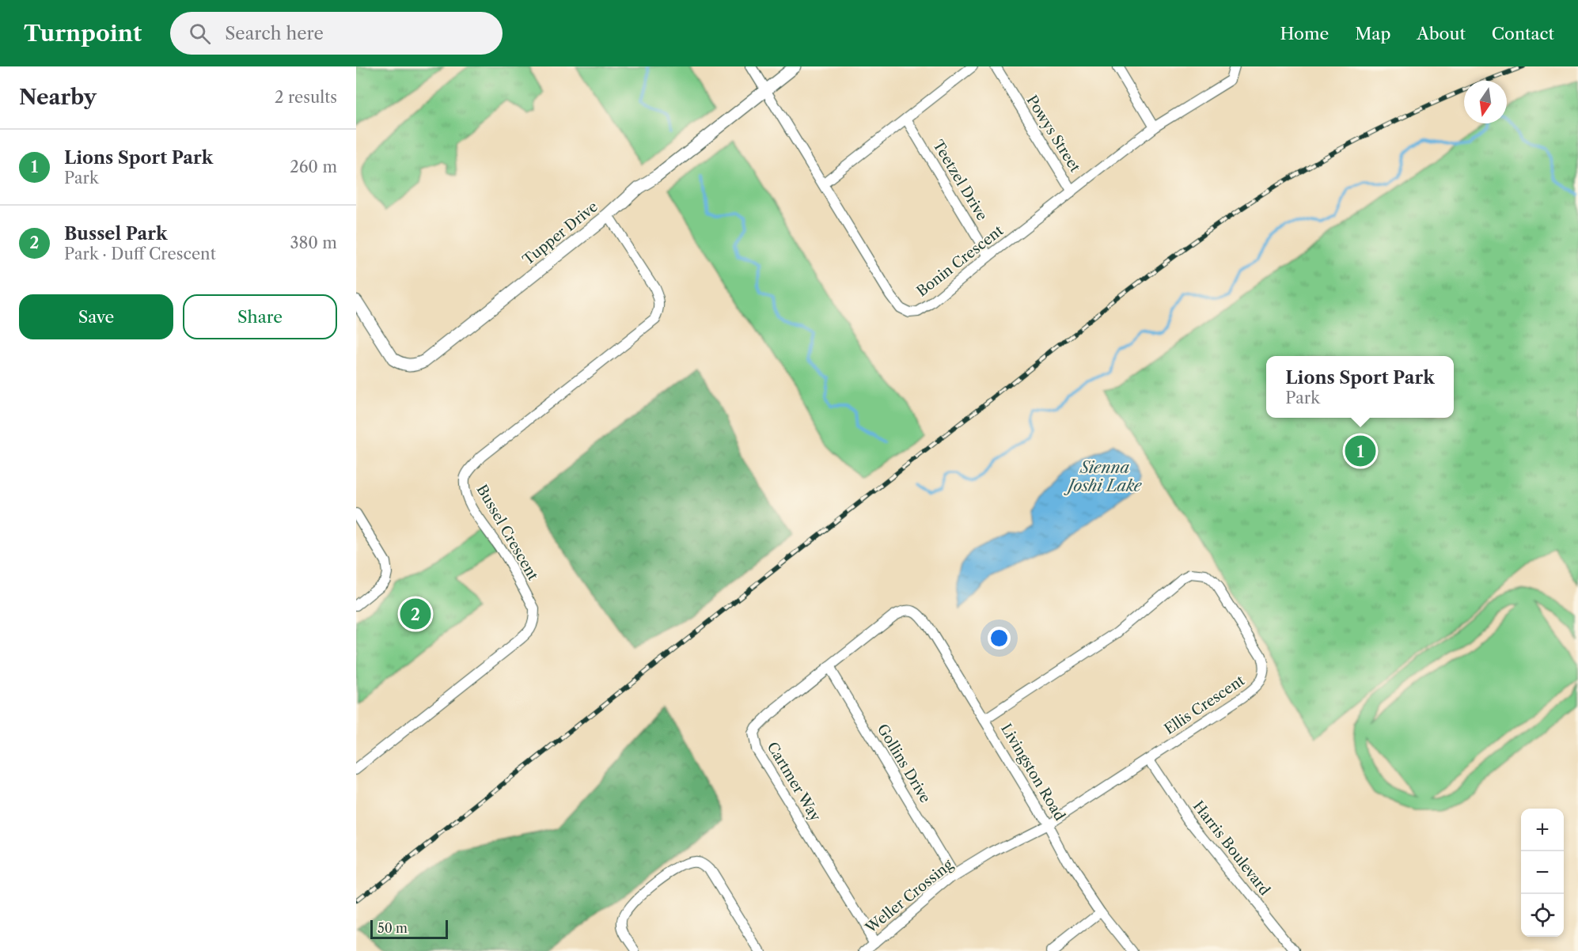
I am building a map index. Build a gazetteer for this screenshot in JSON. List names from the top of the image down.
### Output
{
  "streets": {
    "street": [
      "Powys Street",
      "Teetzel Drive",
      "Tupper Drive",
      "Bonin Crescent",
      "Bussel Crescent",
      "Ellis Crescent",
      "Gollins Drive",
      "Livingston Road",
      "Cartmer Way",
      "Harris Boulevard",
      "Weller Crossing"
    ]
  },
  "crossings": [
    ["Powys Street", "Bonin Crescent"],
    ["Teetzel Drive", "Bonin Crescent"],
    ["Tupper Drive", "Bonin Crescent"],
    ["Tupper Drive", "Bussel Crescent"],
    ["Ellis Crescent", "Livingston Road"],
    ["Ellis Crescent", "Harris Boulevard"],
    ["Ellis Crescent", "Weller Crossing"],
    ["Gollins Drive", "Cartmer Way"],
    ["Gollins Drive", "Weller Crossing"],
    ["Livingston Road", "Cartmer Way"],
    ["Livingston Road", "Weller Crossing"],
    ["Cartmer Way", "Weller Crossing"]
  ],
  "water": ["Sienna Joshi Lake"],
  "scale_bar": "50 m",
  "north": "bottom",
  "page": {
    "header": "Turnpoint",
    "search": "Search here",
    "nav": [
      "Home",
      "Map",
      "About",
      "Contact"
    ],
    "heading": ["Nearby", "2 results"],
    "list": [
      {
        "mark": "1",
        "name": "Lions Sport Park",
        "note": "Park",
        "value": "260 m"
      },
      {
        "mark": "2",
        "name": "Bussel Park",
        "note": "Park · Duff Crescent",
        "value": "380 m"
      }
    ],
    "buttons": ["Save", "Share"],
    "popup": ["Lions Sport Park", "Park"],
    "pins": ["1", "2"],
    "map_buttons": ["+", "−"],
    "scale": "50 m"
  }
}
